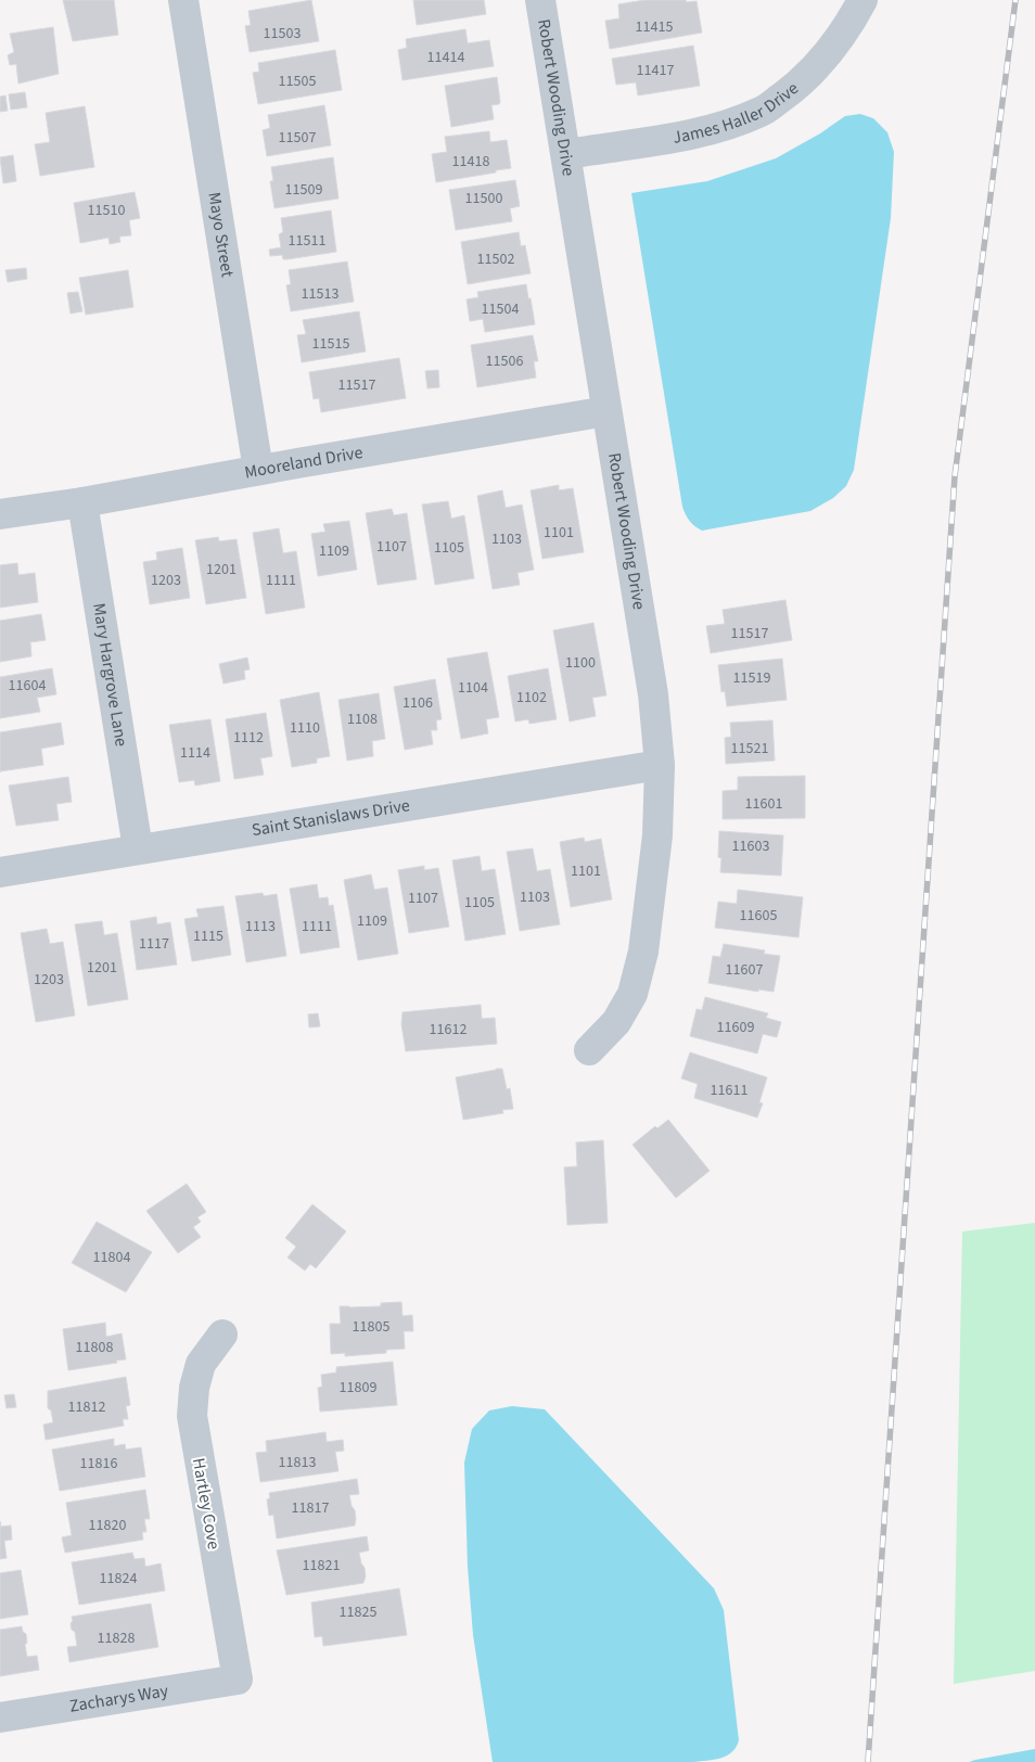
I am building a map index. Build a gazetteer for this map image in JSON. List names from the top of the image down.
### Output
{
  "streets": {
    "street": [
      "Robert Wooding Drive",
      "James Haller Drive",
      "Mayo Street",
      "Mooreland Drive",
      "Mary Hargrove Lane",
      "Saint Stanislaws Drive",
      "Hartley Cove",
      "Zacharys Way"
    ]
  },
  "crossings": [
    ["Robert Wooding Drive", "James Haller Drive"],
    ["Robert Wooding Drive", "Mooreland Drive"],
    ["Robert Wooding Drive", "Saint Stanislaws Drive"],
    ["Mayo Street", "Mooreland Drive"],
    ["Mooreland Drive", "Mary Hargrove Lane"],
    ["Mary Hargrove Lane", "Saint Stanislaws Drive"],
    ["Hartley Cove", "Zacharys Way"]
  ],
  "house_numbers": [
    "11415",
    "11503",
    "11414",
    "11417",
    "11505",
    "11507",
    "11418",
    "11509",
    "11500",
    "11510",
    "11511",
    "11502",
    "11513",
    "11504",
    "11515",
    "11506",
    "11517",
    "1101",
    "1103",
    "1107",
    "1105",
    "1109",
    "1201",
    "1203",
    "1111",
    "11517",
    "1100",
    "11519",
    "11604",
    "1104",
    "1102",
    "1106",
    "1108",
    "1110",
    "1112",
    "11521",
    "1114",
    "11601",
    "11603",
    "1101",
    "1103",
    "1107",
    "1105",
    "11605",
    "1109",
    "1113",
    "1111",
    "1115",
    "1117",
    "1201",
    "11607",
    "1203",
    "11609",
    "11612",
    "11611",
    "11804",
    "11805",
    "11808",
    "11809",
    "11812",
    "11813",
    "11816",
    "11817",
    "11820",
    "11821",
    "11824",
    "11825",
    "11828"
  ]
}
